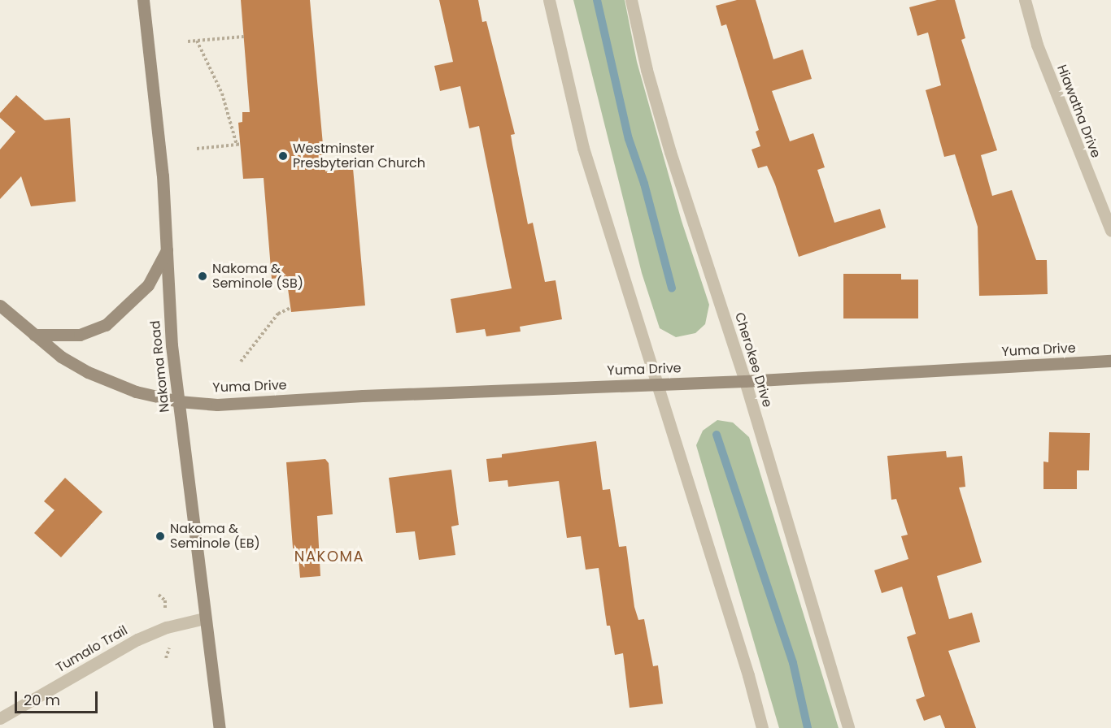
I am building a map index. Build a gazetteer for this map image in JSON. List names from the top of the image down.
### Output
{
  "streets": {
    "street": [
      "Hiawatha Drive",
      "Yuma Drive",
      "Cherokee Drive",
      "Nakoma Road",
      "Tumalo Trail"
    ]
  },
  "crossings": [
    ["Yuma Drive", "Cherokee Drive"],
    ["Yuma Drive", "Nakoma Road"],
    ["Nakoma Road", "Tumalo Trail"]
  ],
  "districts": ["NAKOMA"],
  "places": ["Westminster Presbyterian Church", "Nakoma & Seminole (SB)", "Nakoma & Seminole (EB)"],
  "scale_bar": "20 m"
}
